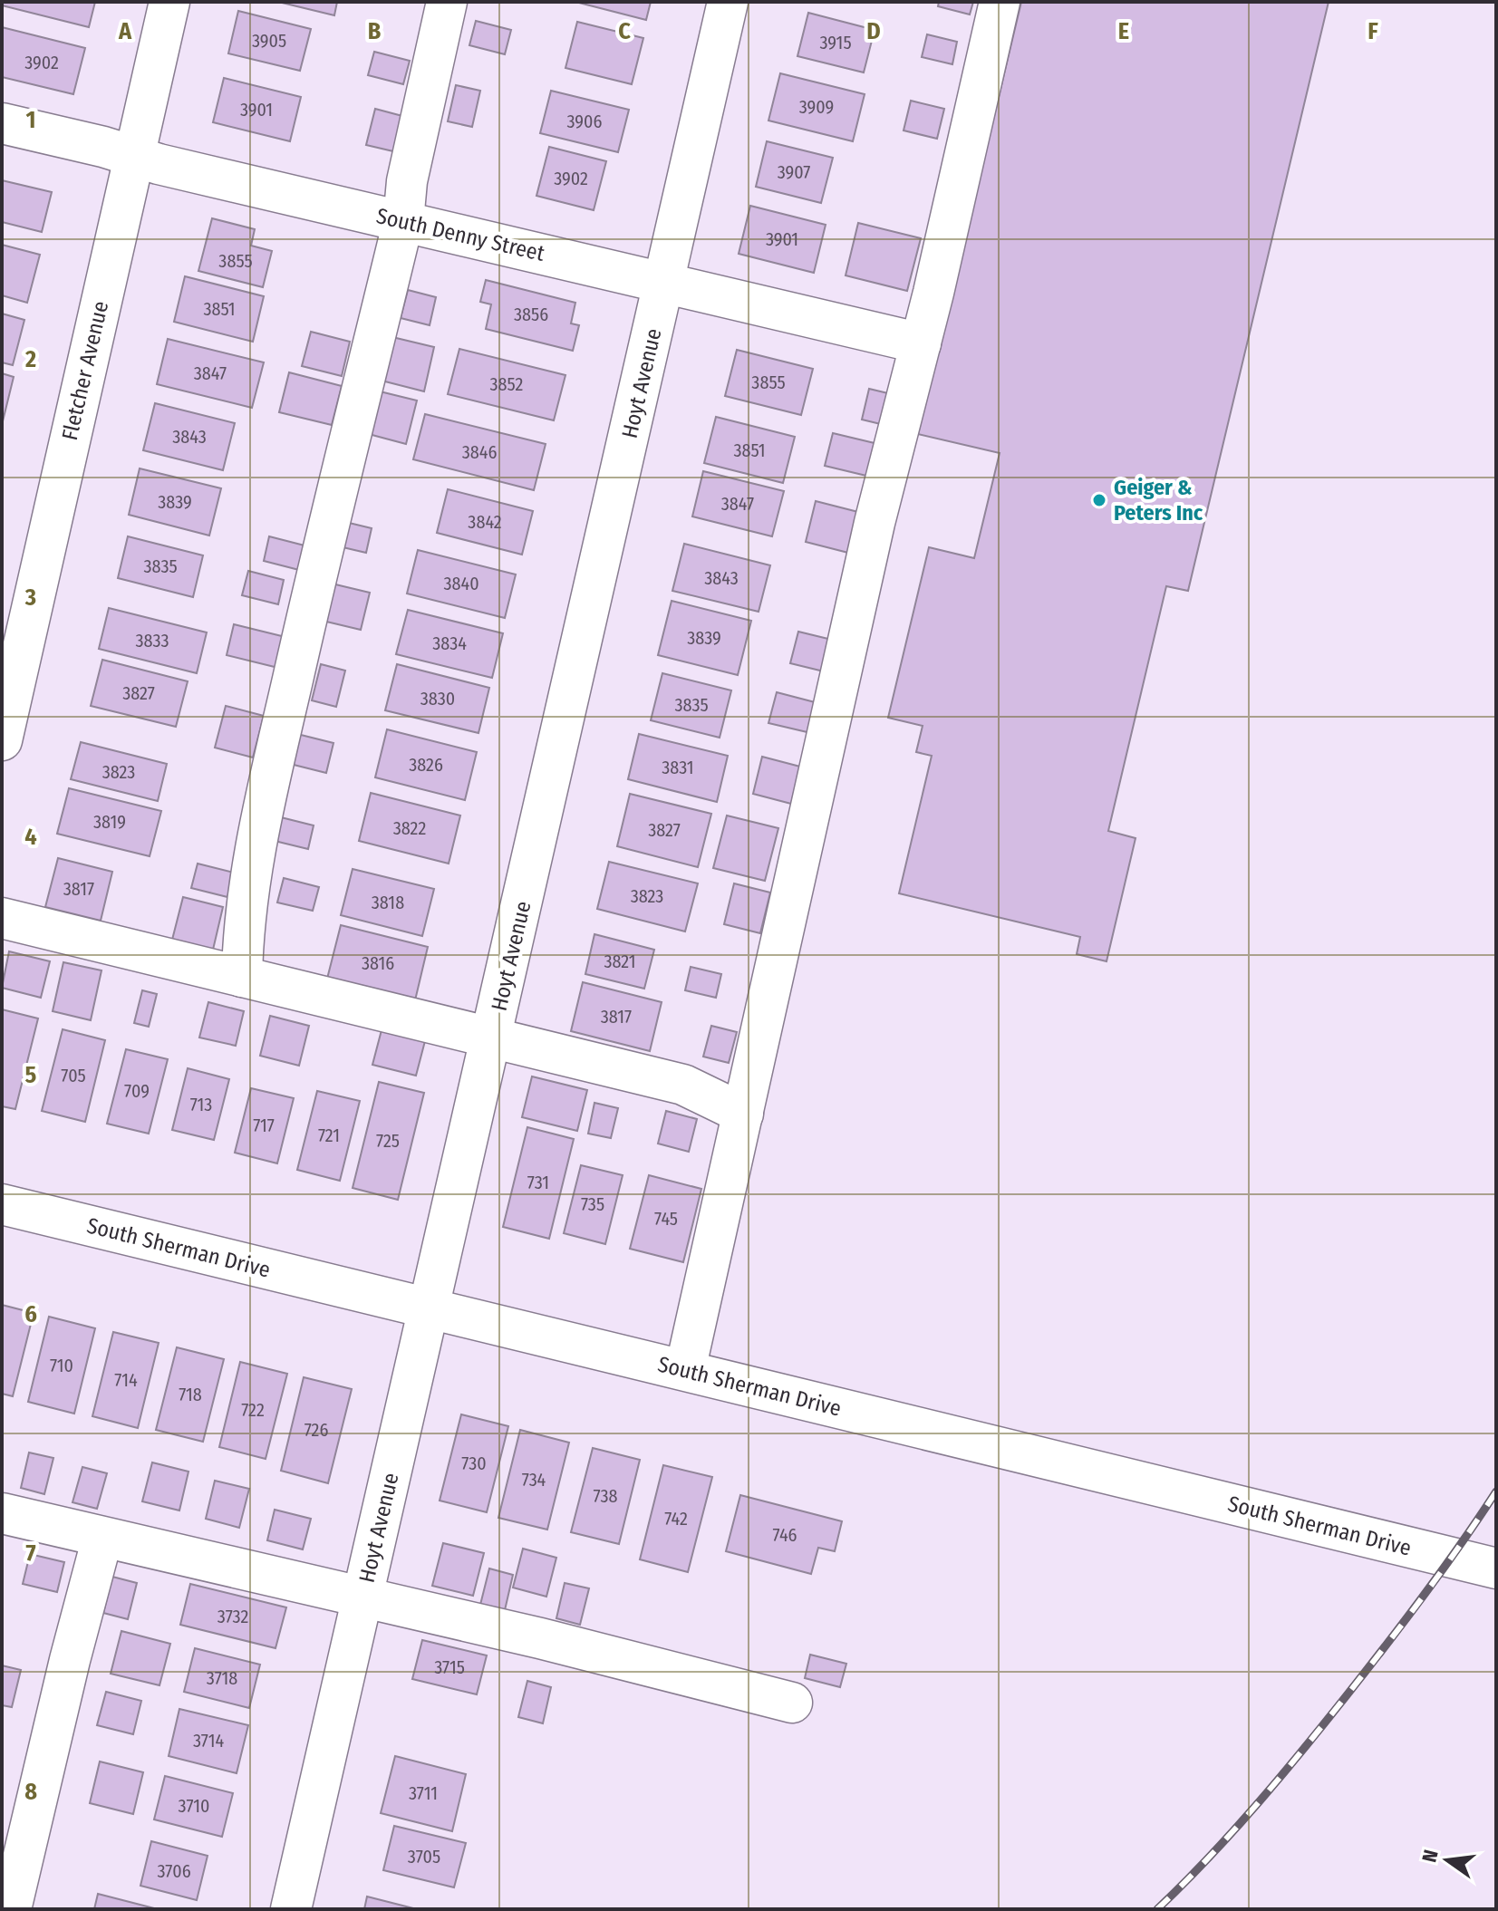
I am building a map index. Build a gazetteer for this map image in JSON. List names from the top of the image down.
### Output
{
  "streets": {
    "street": [
      "South Denny Street",
      "Fletcher Avenue",
      "Hoyt Avenue",
      "South Sherman Drive"
    ]
  },
  "crossings": [
    ["South Denny Street", "Fletcher Avenue"],
    ["South Denny Street", "Hoyt Avenue"],
    ["Hoyt Avenue", "South Sherman Drive"]
  ],
  "places": ["Geiger & Peters Inc"],
  "house_numbers": [
    "3905",
    "3915",
    "3902",
    "3909",
    "3901",
    "3906",
    "3907",
    "3902",
    "3901",
    "3855",
    "3851",
    "3856",
    "3847",
    "3855",
    "3852",
    "3843",
    "3851",
    "3846",
    "3839",
    "3847",
    "3842",
    "3835",
    "3843",
    "3840",
    "3839",
    "3833",
    "3834",
    "3827",
    "3830",
    "3835",
    "3826",
    "3831",
    "3823",
    "3819",
    "3822",
    "3827",
    "3817",
    "3823",
    "3818",
    "3821",
    "3816",
    "3817",
    "705",
    "709",
    "713",
    "717",
    "721",
    "725",
    "731",
    "735",
    "745",
    "710",
    "714",
    "718",
    "722",
    "726",
    "730",
    "734",
    "738",
    "742",
    "746",
    "3732",
    "3715",
    "3718",
    "3714",
    "3711",
    "3710",
    "3705",
    "3706"
  ],
  "north": "left",
  "grid": {
    "columns": [
      "A",
      "B",
      "C",
      "D",
      "E",
      "F"
    ],
    "rows": [
      "1",
      "2",
      "3",
      "4",
      "5",
      "6",
      "7",
      "8"
    ]
  }
}
